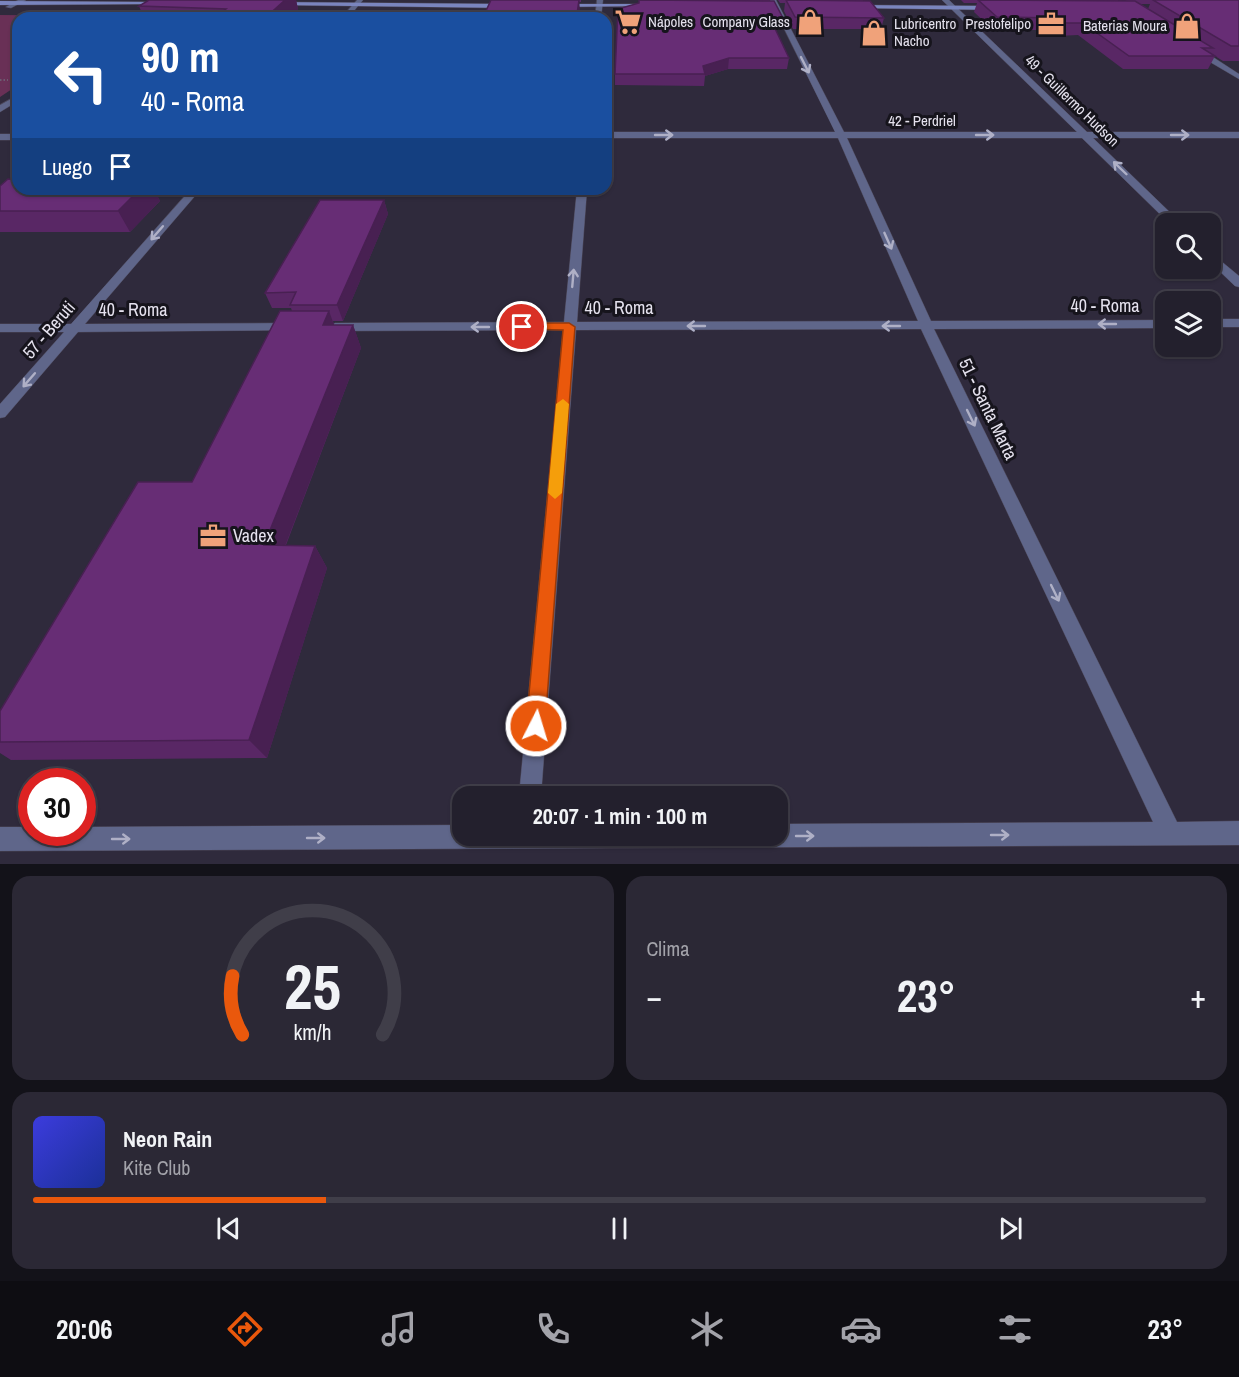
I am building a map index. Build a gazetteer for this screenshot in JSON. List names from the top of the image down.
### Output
{
  "streets": {
    "street": [
      "49 - Guillermo Hudson",
      "42 - Perdriel",
      "40 - Roma",
      "57 - Beruti",
      "51 - Santa Marta"
    ]
  },
  "crossings": [
    ["49 - Guillermo Hudson", "42 - Perdriel"],
    ["42 - Perdriel", "51 - Santa Marta"],
    ["40 - Roma", "57 - Beruti"],
    ["40 - Roma", "51 - Santa Marta"]
  ],
  "one_way": [
    "49 - Guillermo Hudson",
    "42 - Perdriel",
    "40 - Roma",
    "57 - Beruti",
    "51 - Santa Marta"
  ],
  "places": {
    "supermarket": ["Nápoles"],
    "shop": ["Company Glass", "Baterias Moura", "Lubricentro Nacho"],
    "office": ["Prestofelipo", "Vadex"]
  },
  "page": {
    "turn": ["90 m", "40 - Roma"],
    "then": "Luego",
    "limit": "30",
    "trip": "20:07 · 1 min · 100 m",
    "tile": "Clima",
    "heat": ["−", "23°", "+"],
    "song": ["Neon Rain", "Kite Club"],
    "tabs": ["20:06", "23°"],
    "gauge": ["25", "km/h"]
  }
}
